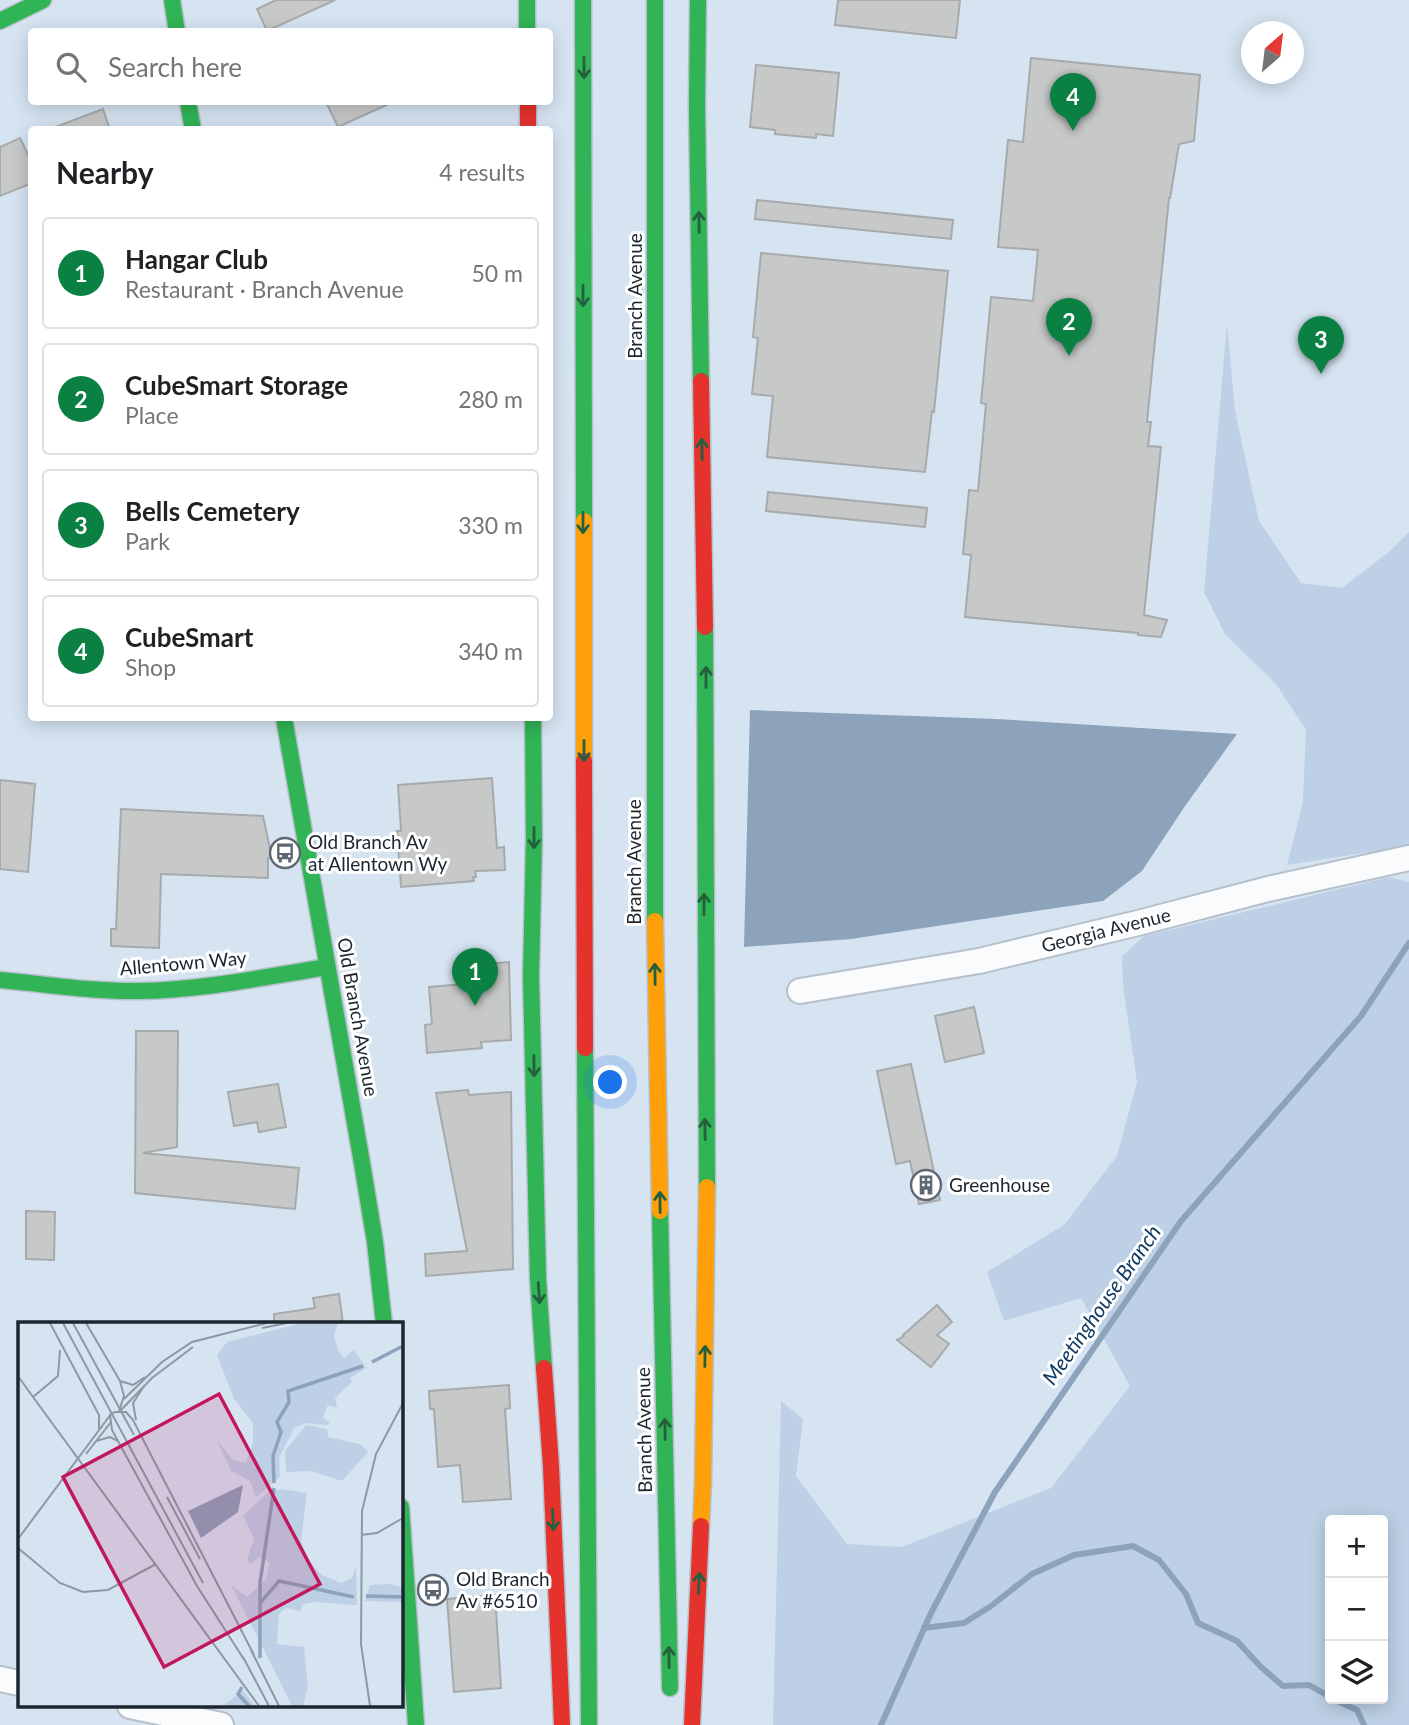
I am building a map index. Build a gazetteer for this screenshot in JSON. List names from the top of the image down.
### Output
{
  "streets": {
    "main road": ["Branch Avenue", "Allentown Way", "Old Branch Avenue"],
    "street": ["Georgia Avenue"]
  },
  "crossings": [
    ["Allentown Way", "Old Branch Avenue"]
  ],
  "water": ["Meetinghouse Branch"],
  "places": {
    "bus stop": ["Old Branch Av at Allentown Wy", "Old Branch Av #6510"],
    "building": ["Greenhouse"]
  },
  "north": "top right",
  "page": {
    "search": "Search here",
    "pins": [
      "4",
      "2",
      "3",
      "1"
    ],
    "heading": ["Nearby", "4 results"],
    "list": [
      {
        "mark": "1",
        "name": "Hangar Club",
        "note": "Restaurant · Branch Avenue",
        "value": "50 m"
      },
      {
        "mark": "2",
        "name": "CubeSmart Storage",
        "note": "Place",
        "value": "280 m"
      },
      {
        "mark": "3",
        "name": "Bells Cemetery",
        "note": "Park",
        "value": "330 m"
      },
      {
        "mark": "4",
        "name": "CubeSmart",
        "note": "Shop",
        "value": "340 m"
      }
    ],
    "map_buttons": ["+", "−"]
  }
}
